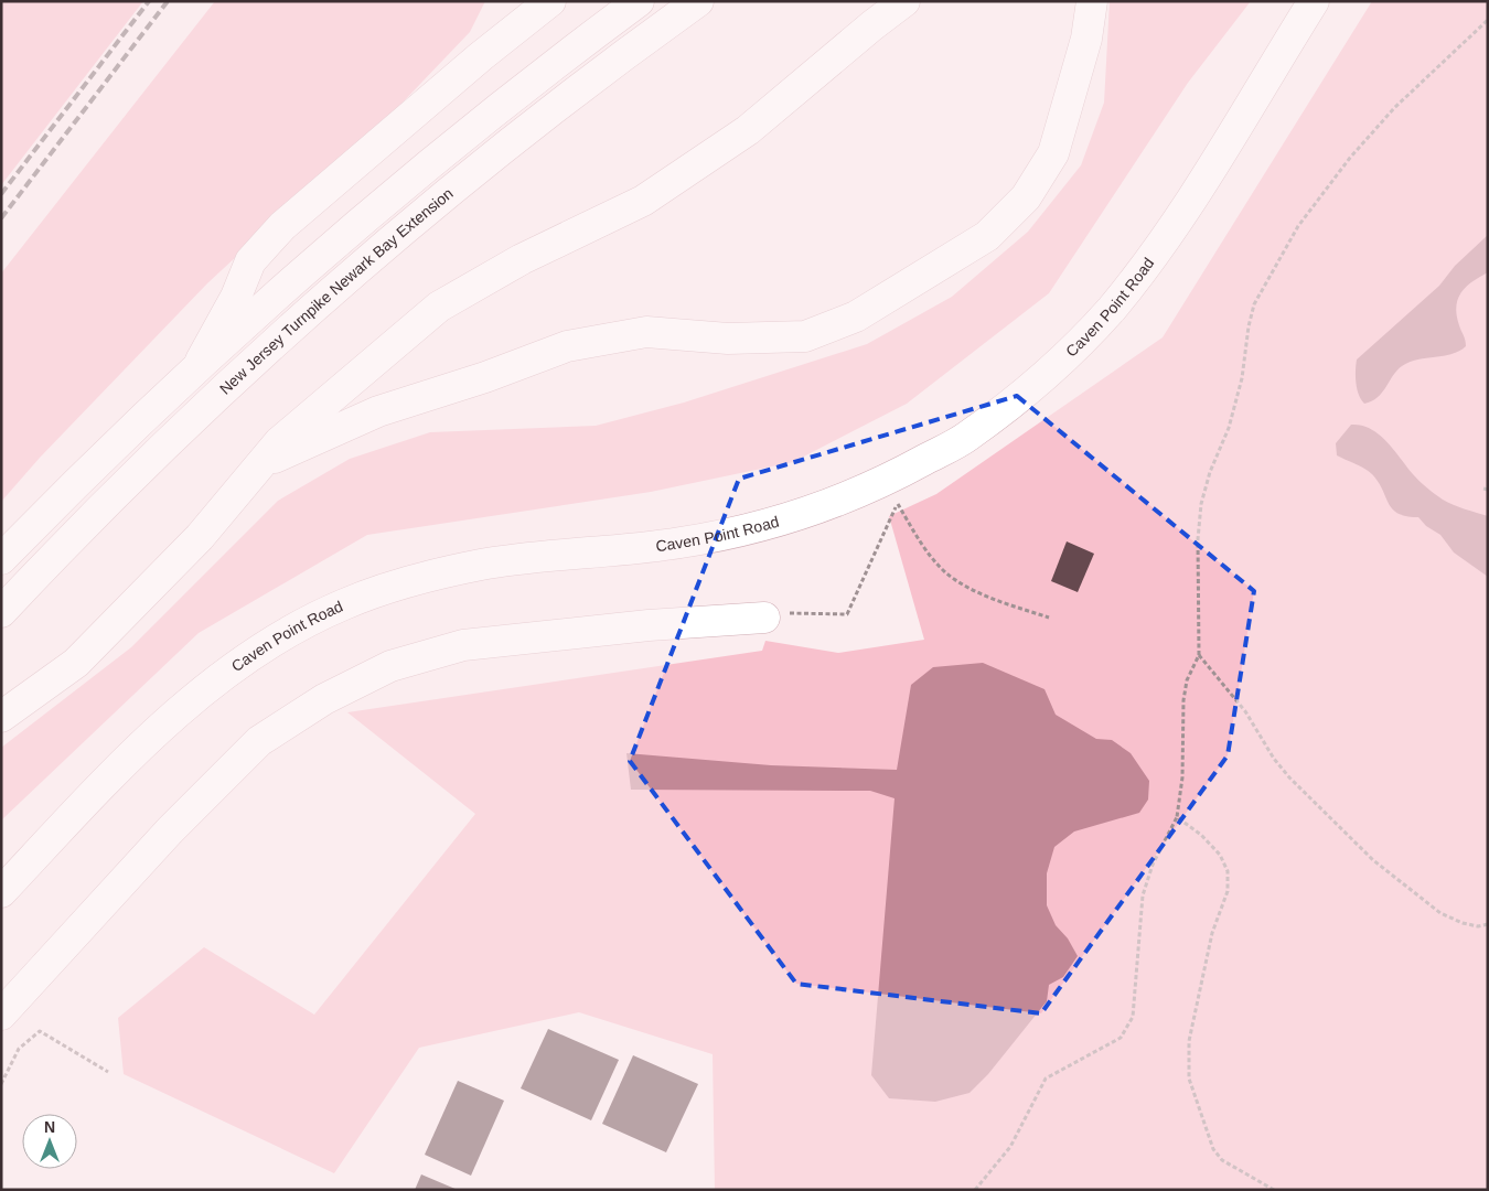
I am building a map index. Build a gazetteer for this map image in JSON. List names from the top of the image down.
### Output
{
  "streets": {
    "main road": ["New Jersey Turnpike Newark Bay Extension", "Caven Point Road"]
  },
  "north": "top"
}
